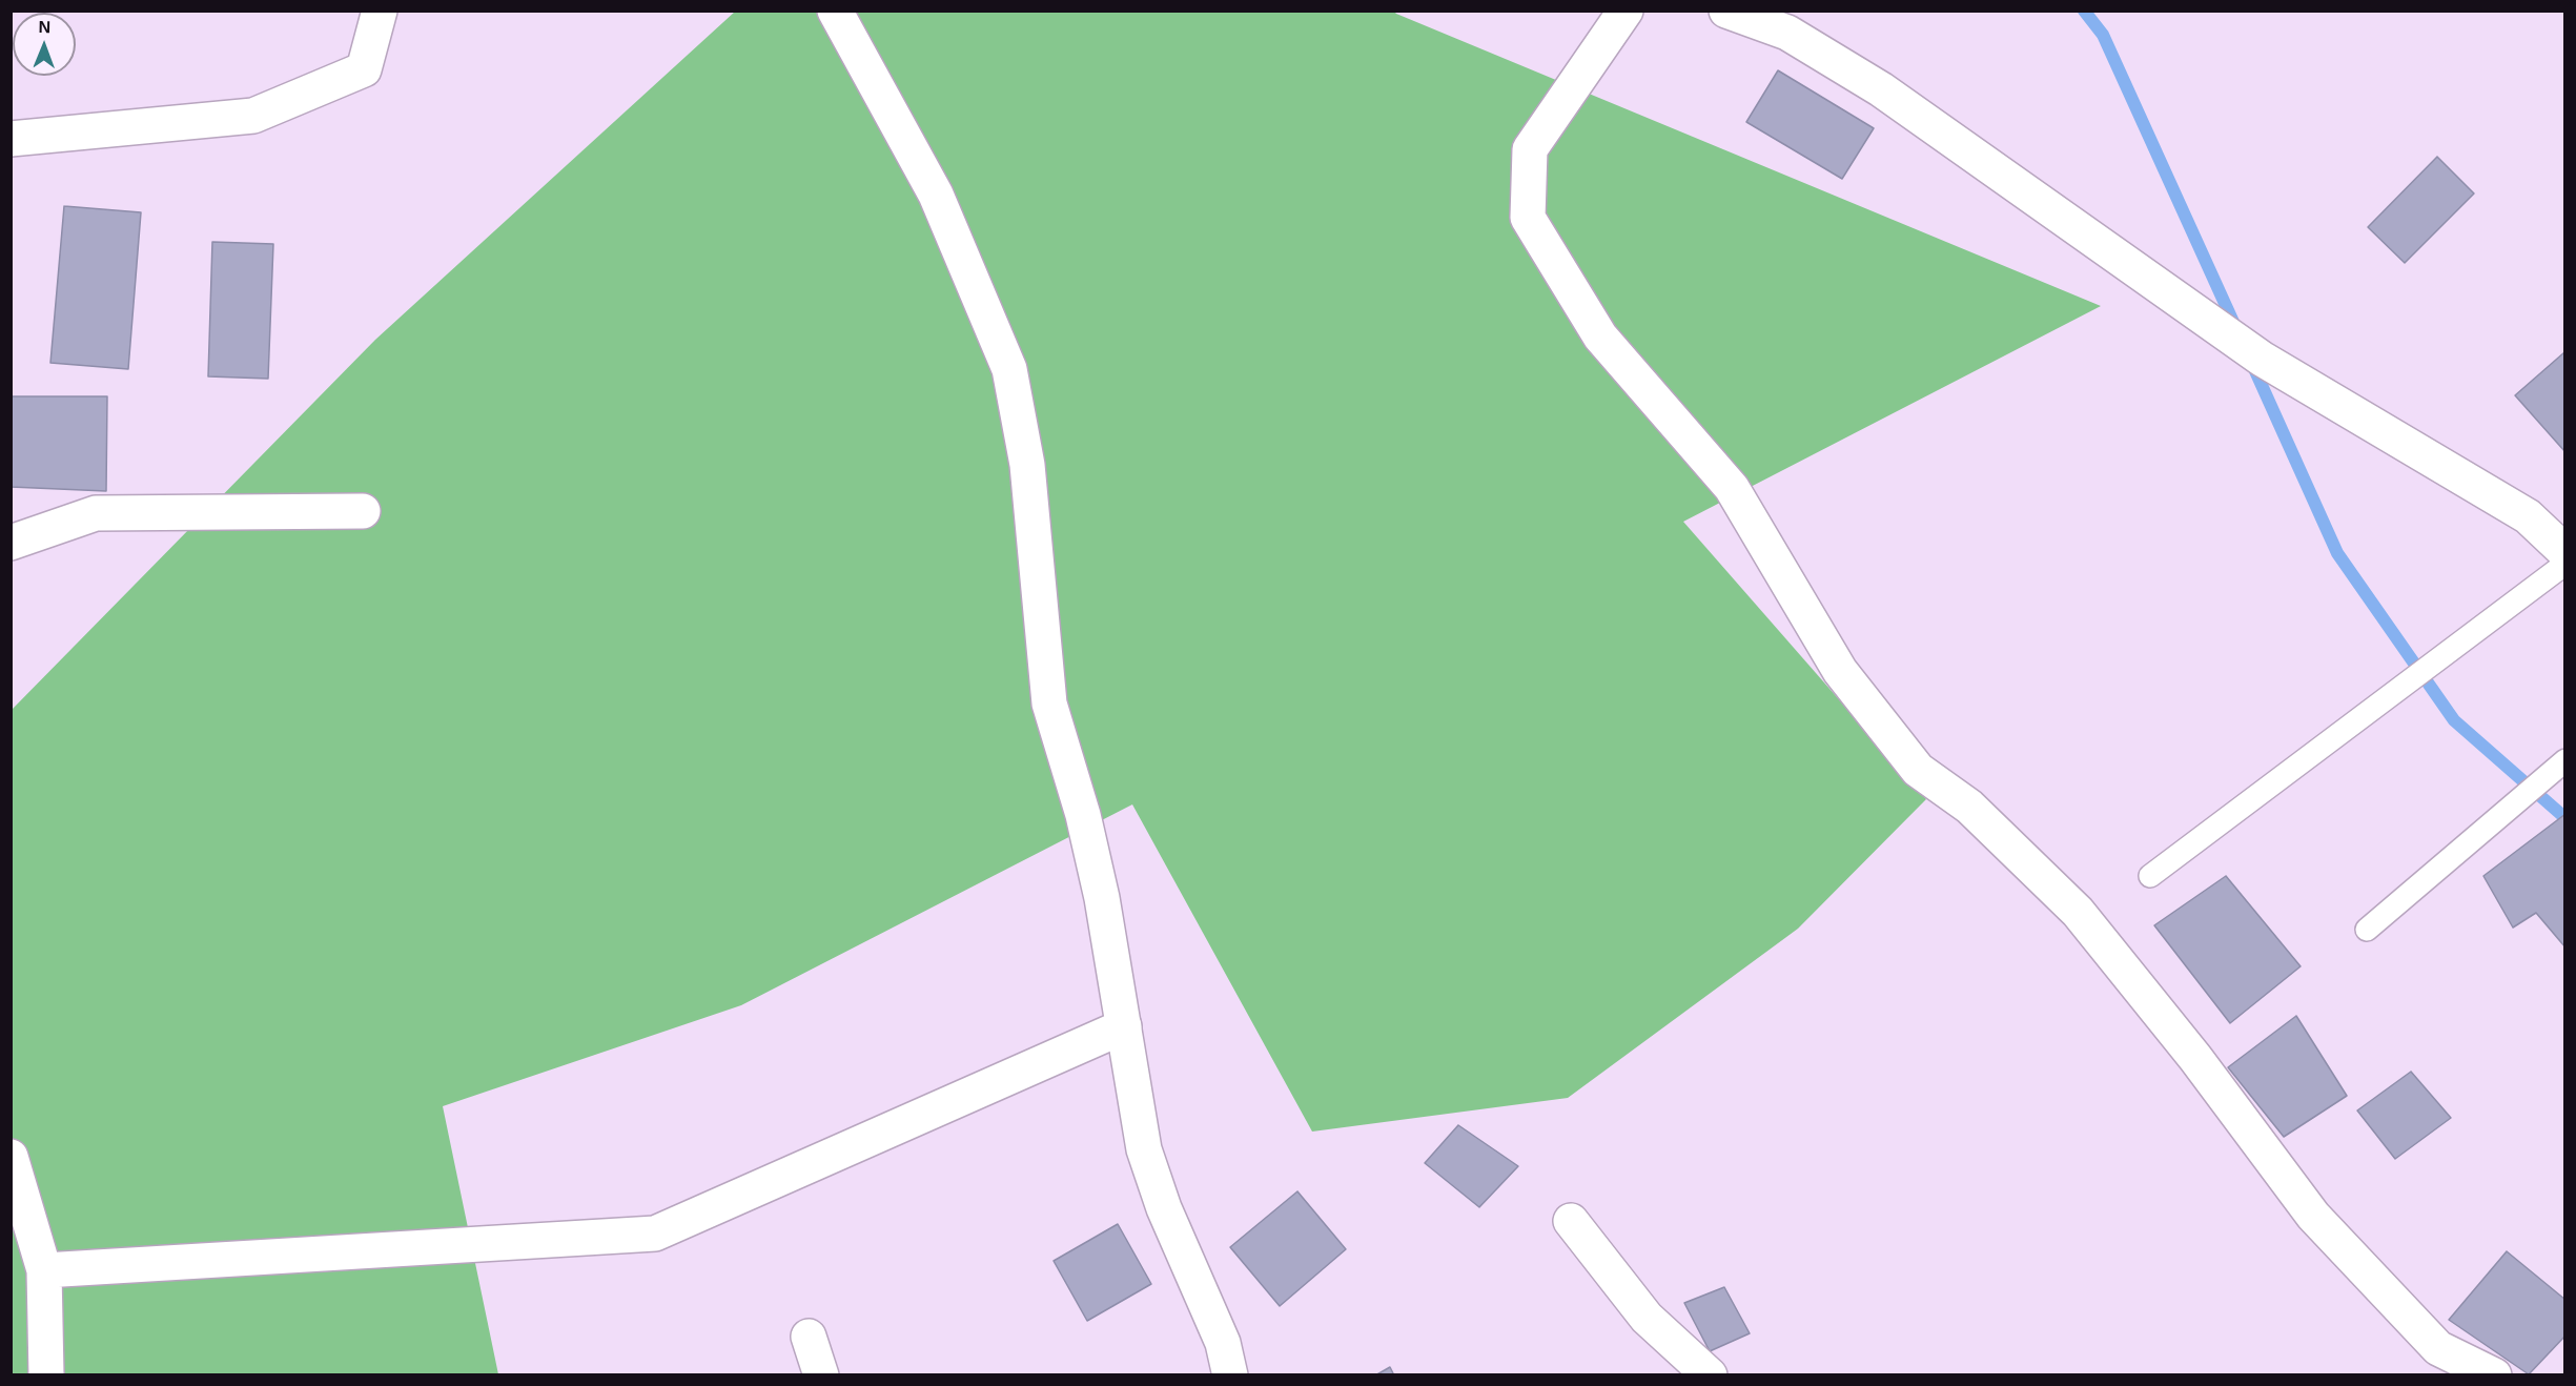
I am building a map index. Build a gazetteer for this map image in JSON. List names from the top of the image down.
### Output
{
  "north": "top"
}
